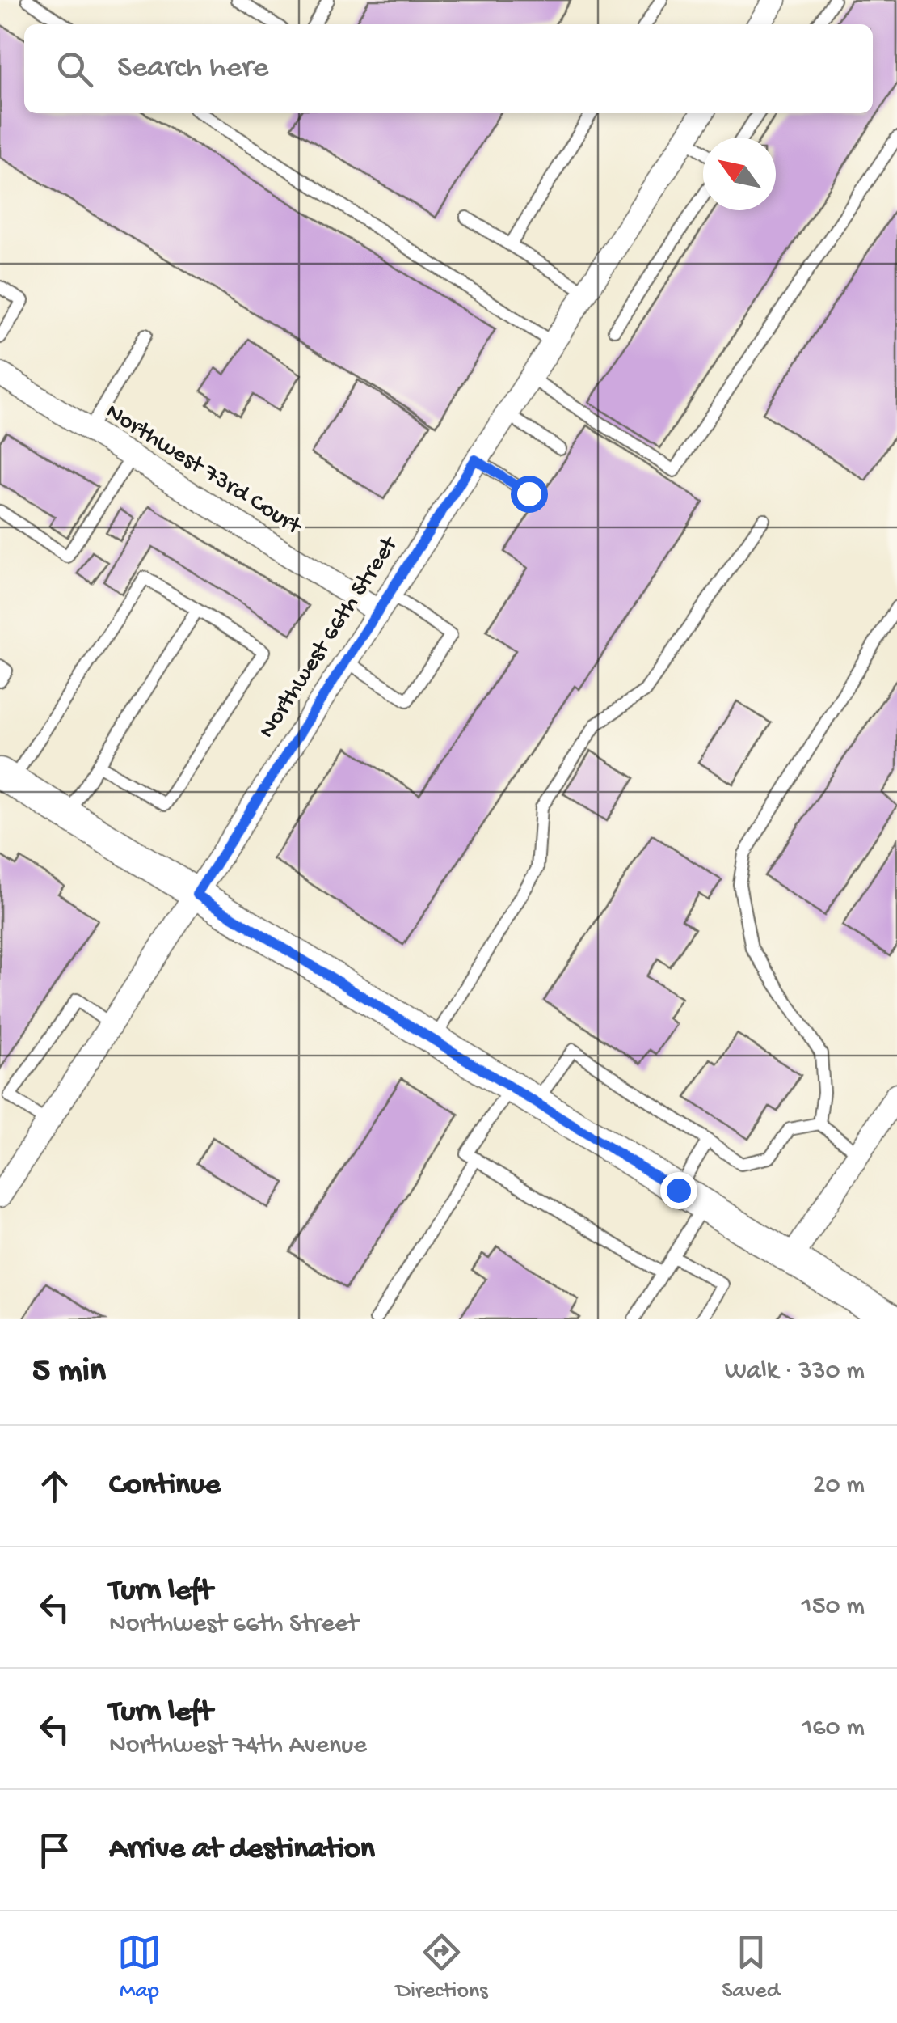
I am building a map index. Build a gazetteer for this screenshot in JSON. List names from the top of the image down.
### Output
{
  "streets": {
    "street": ["Northwest 73rd Court", "Northwest 66th Street"]
  },
  "crossings": [
    ["Northwest 73rd Court", "Northwest 66th Street"]
  ],
  "north": "top left",
  "page": {
    "search": "Search here",
    "heading": ["5 min", "Walk · 330 m"],
    "list": [
      ["Continue", "20 m"],
      ["Turn left", "Northwest 66th Street", "150 m"],
      ["Turn left", "Northwest 74th Avenue", "160 m"],
      "Arrive at destination"
    ],
    "nav": ["Map", "Directions", "Saved"]
  }
}
